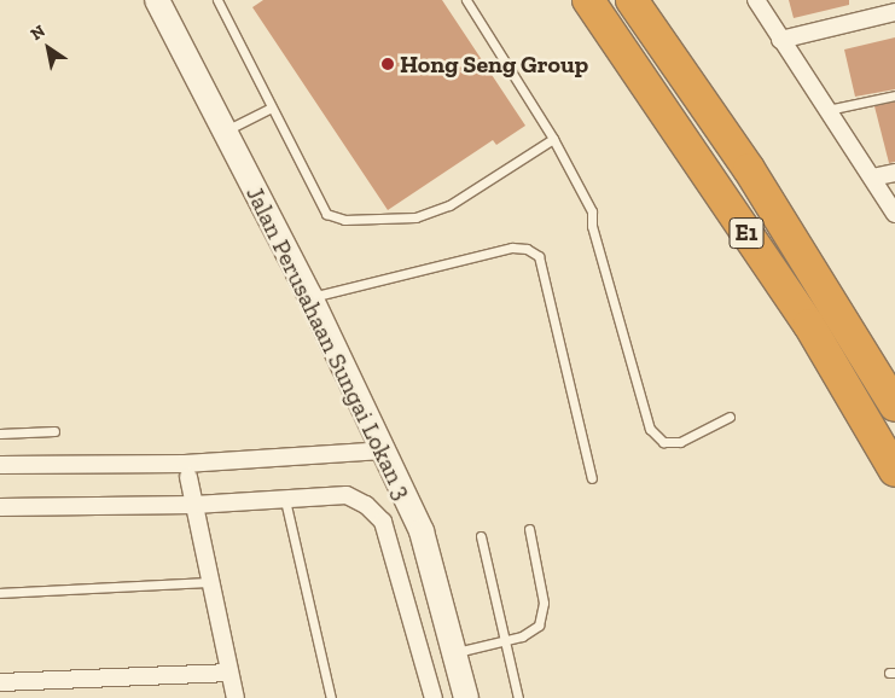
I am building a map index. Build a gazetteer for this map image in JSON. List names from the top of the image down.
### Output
{
  "streets": {
    "highway": ["E1"],
    "main road": ["Jalan Perusahaan Sungai Lokan 3"]
  },
  "places": ["Hong Seng Group"],
  "north": "top left"
}
